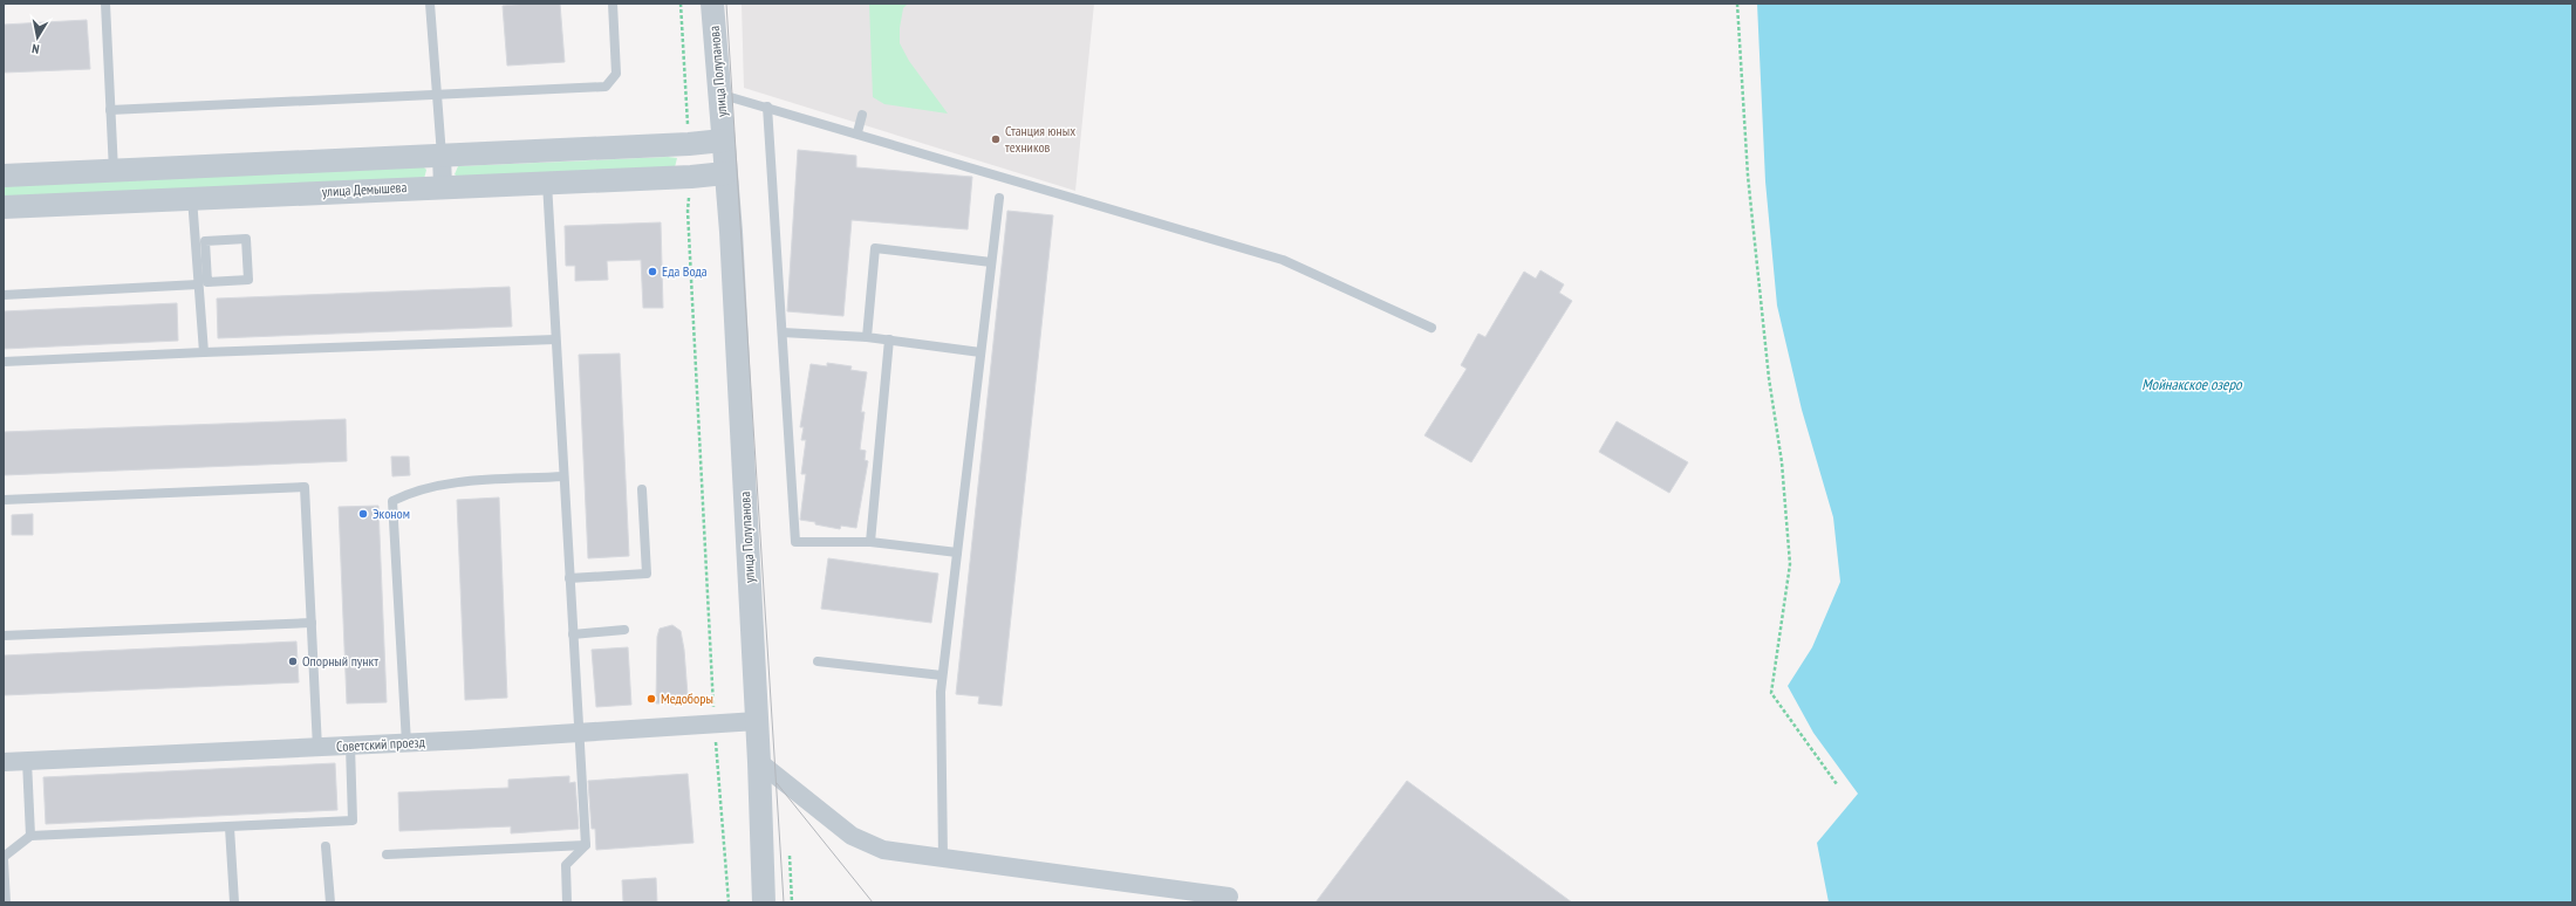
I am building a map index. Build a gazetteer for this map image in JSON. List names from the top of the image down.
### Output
{
  "streets": {
    "street": ["улица Полупанова", "улица Демышева", "Советский проезд"]
  },
  "crossings": [
    ["улица Полупанова", "улица Демышева"],
    ["улица Полупанова", "Советский проезд"]
  ],
  "water": ["Мойнакское озеро"],
  "places": [
    "Станция юных техников",
    "Еда Вода",
    "Эконом",
    "Опорный пункт",
    "Медоборы"
  ],
  "north": "bottom"
}
